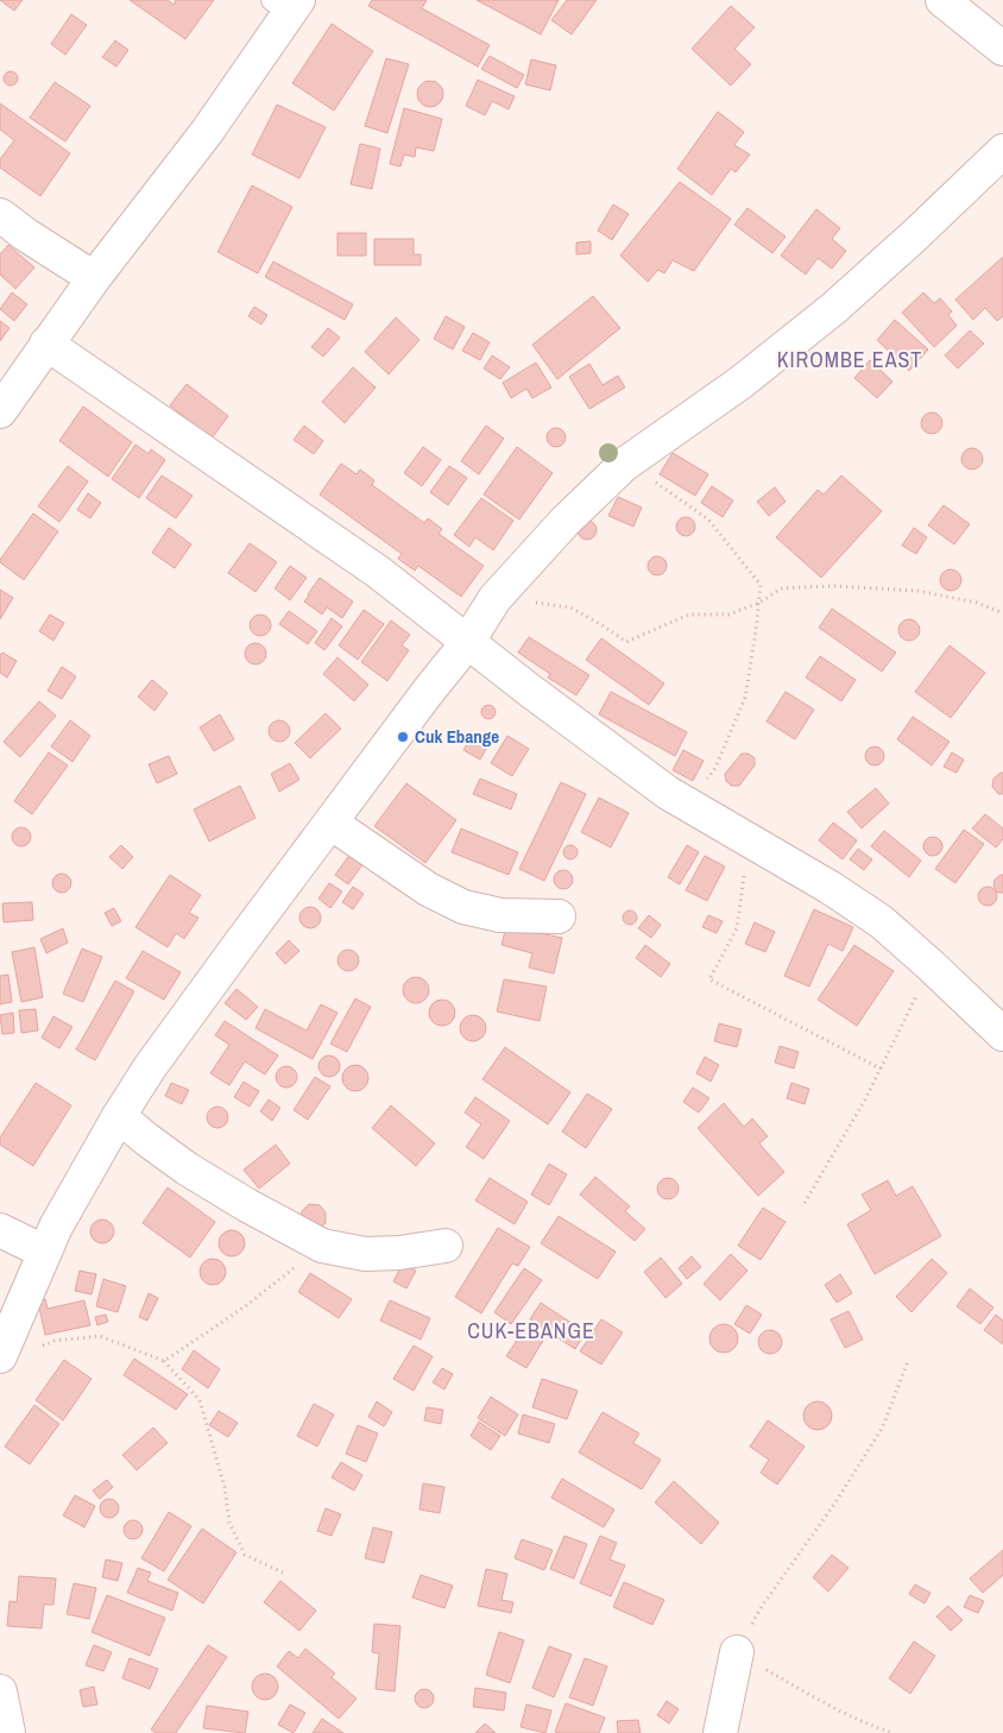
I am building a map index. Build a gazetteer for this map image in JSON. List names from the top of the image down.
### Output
{
  "districts": ["KIROMBE EAST", "CUK-EBANGE"],
  "places": ["Cuk Ebange"]
}
